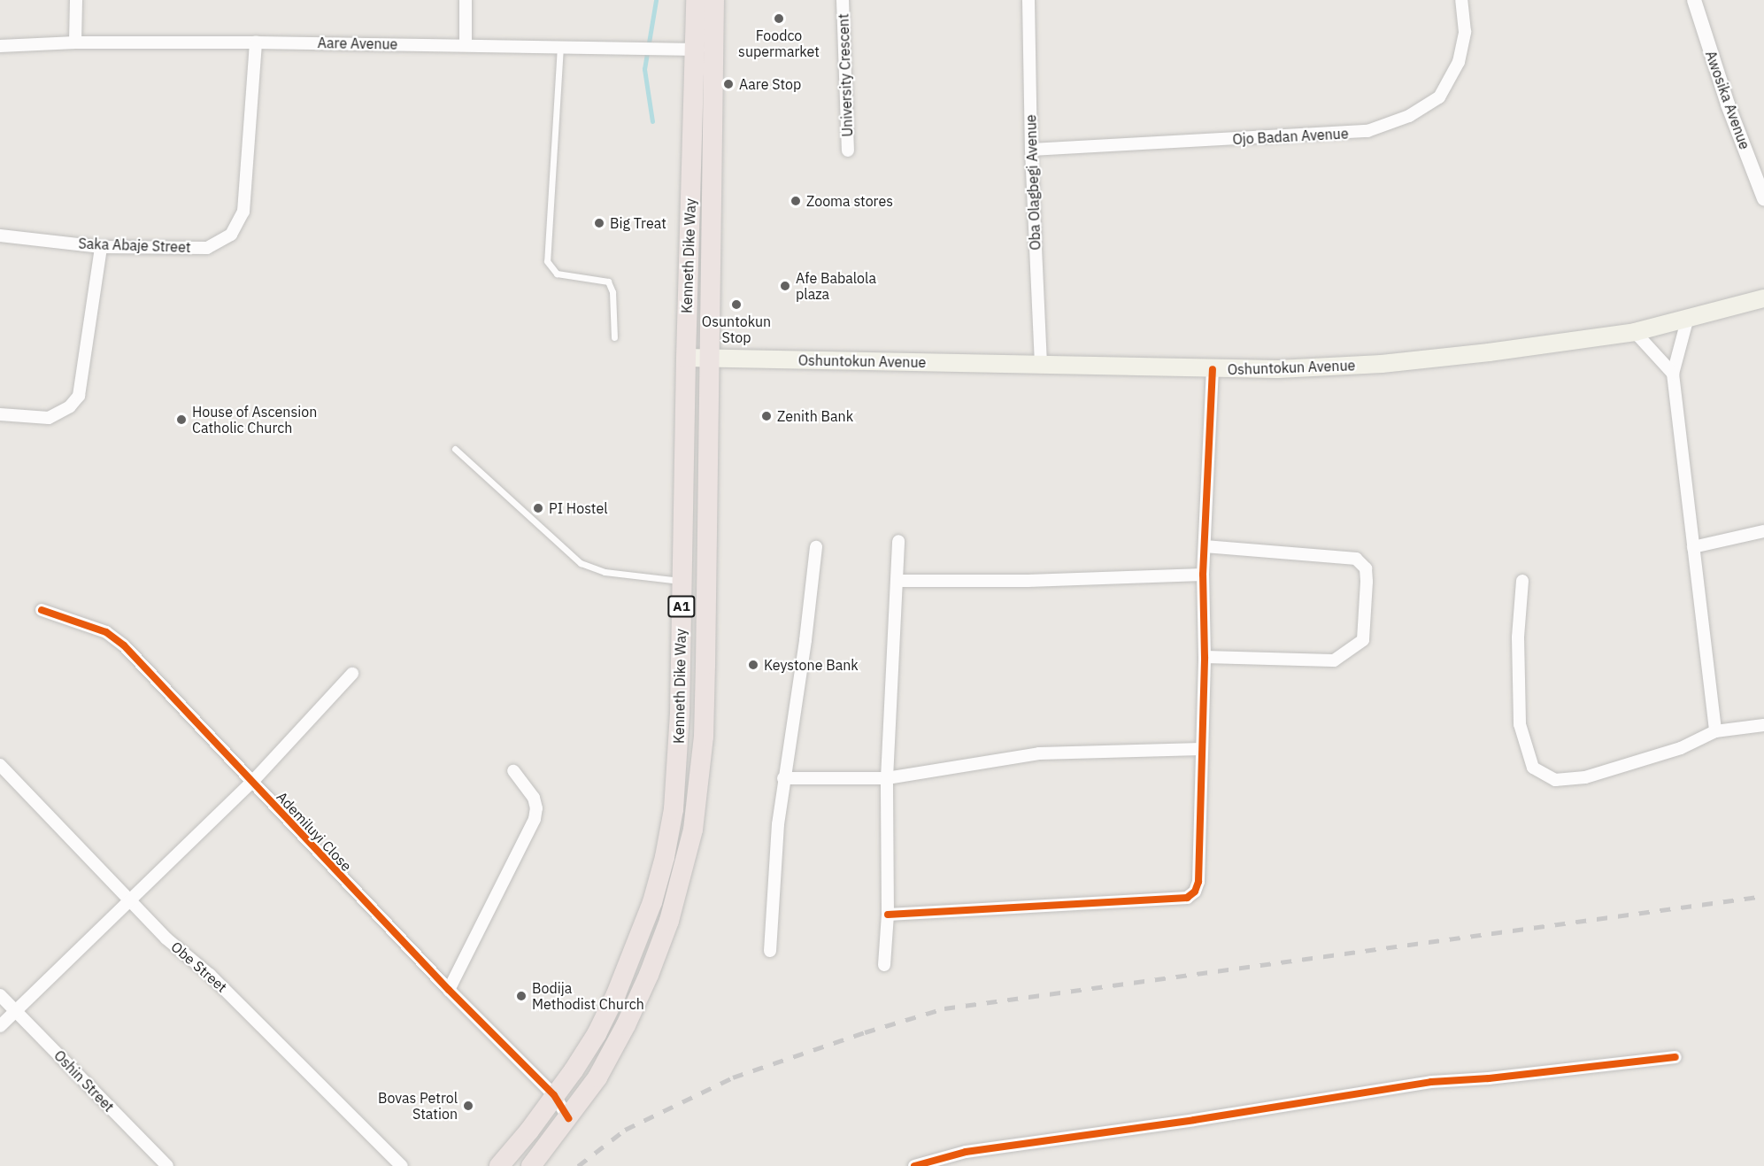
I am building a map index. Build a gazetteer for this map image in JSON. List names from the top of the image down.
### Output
{
  "streets": {
    "highway": ["Kenneth Dike Way", "A1"],
    "main road": ["Oshuntokun Avenue"],
    "street": [
      "Aare Avenue",
      "University Crescent",
      "Awosika Avenue",
      "Ojo Badan Avenue",
      "Oba Olagbegi Avenue",
      "Saka Abaje Street",
      "Ademiluyi Close",
      "Obe Street",
      "Oshin Street"
    ]
  },
  "crossings": [
    ["Aare Avenue", "Saka Abaje Street"],
    ["Aare Avenue", "Kenneth Dike Way"],
    ["Ojo Badan Avenue", "Oba Olagbegi Avenue"],
    ["Oba Olagbegi Avenue", "Oshuntokun Avenue"],
    ["Kenneth Dike Way", "Oshuntokun Avenue"],
    ["Kenneth Dike Way", "Ademiluyi Close"]
  ],
  "places": [
    "Foodco supermarket",
    "Aare Stop",
    "Zooma stores",
    "Big Treat",
    "Afe Babalola plaza",
    "Osuntokun Stop",
    "Zenith Bank",
    "House of Ascension Catholic Church",
    "PI Hostel",
    "Keystone Bank",
    "Bodija Methodist Church",
    "Bovas Petrol Station"
  ]
}
